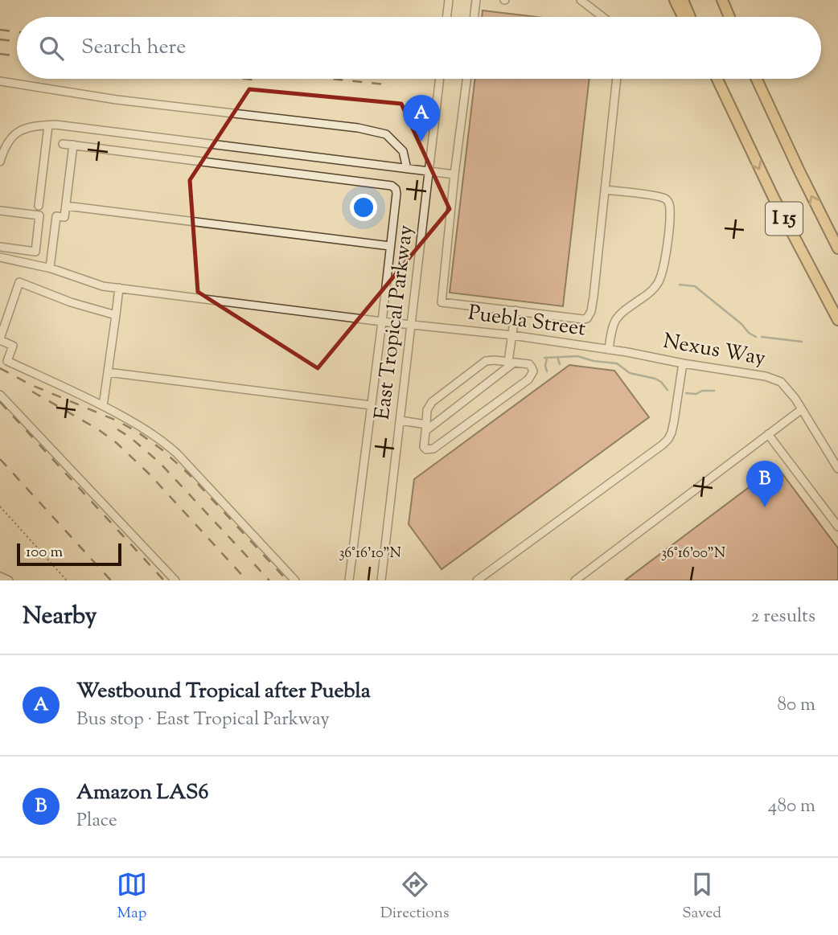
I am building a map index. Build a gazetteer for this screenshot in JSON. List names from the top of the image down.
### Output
{
  "streets": {
    "highway": ["I 15"],
    "street": ["Puebla Street", "East Tropical Parkway", "Nexus Way"]
  },
  "crossings": [
    ["Puebla Street", "East Tropical Parkway"],
    ["Puebla Street", "Nexus Way"]
  ],
  "scale_bar": "100 m",
  "page": {
    "search": "Search here",
    "pins": ["A", "B"],
    "scale": "100 m",
    "heading": ["Nearby", "2 results"],
    "list": [
      {
        "mark": "A",
        "name": "Westbound Tropical after Puebla",
        "note": "Bus stop · East Tropical Parkway",
        "value": "80 m"
      },
      {
        "mark": "B",
        "name": "Amazon LAS6",
        "note": "Place",
        "value": "480 m"
      }
    ],
    "nav": ["Map", "Directions", "Saved"]
  },
  "coordinates": ["36°16'10\"N", "36°16'00\"N"]
}
